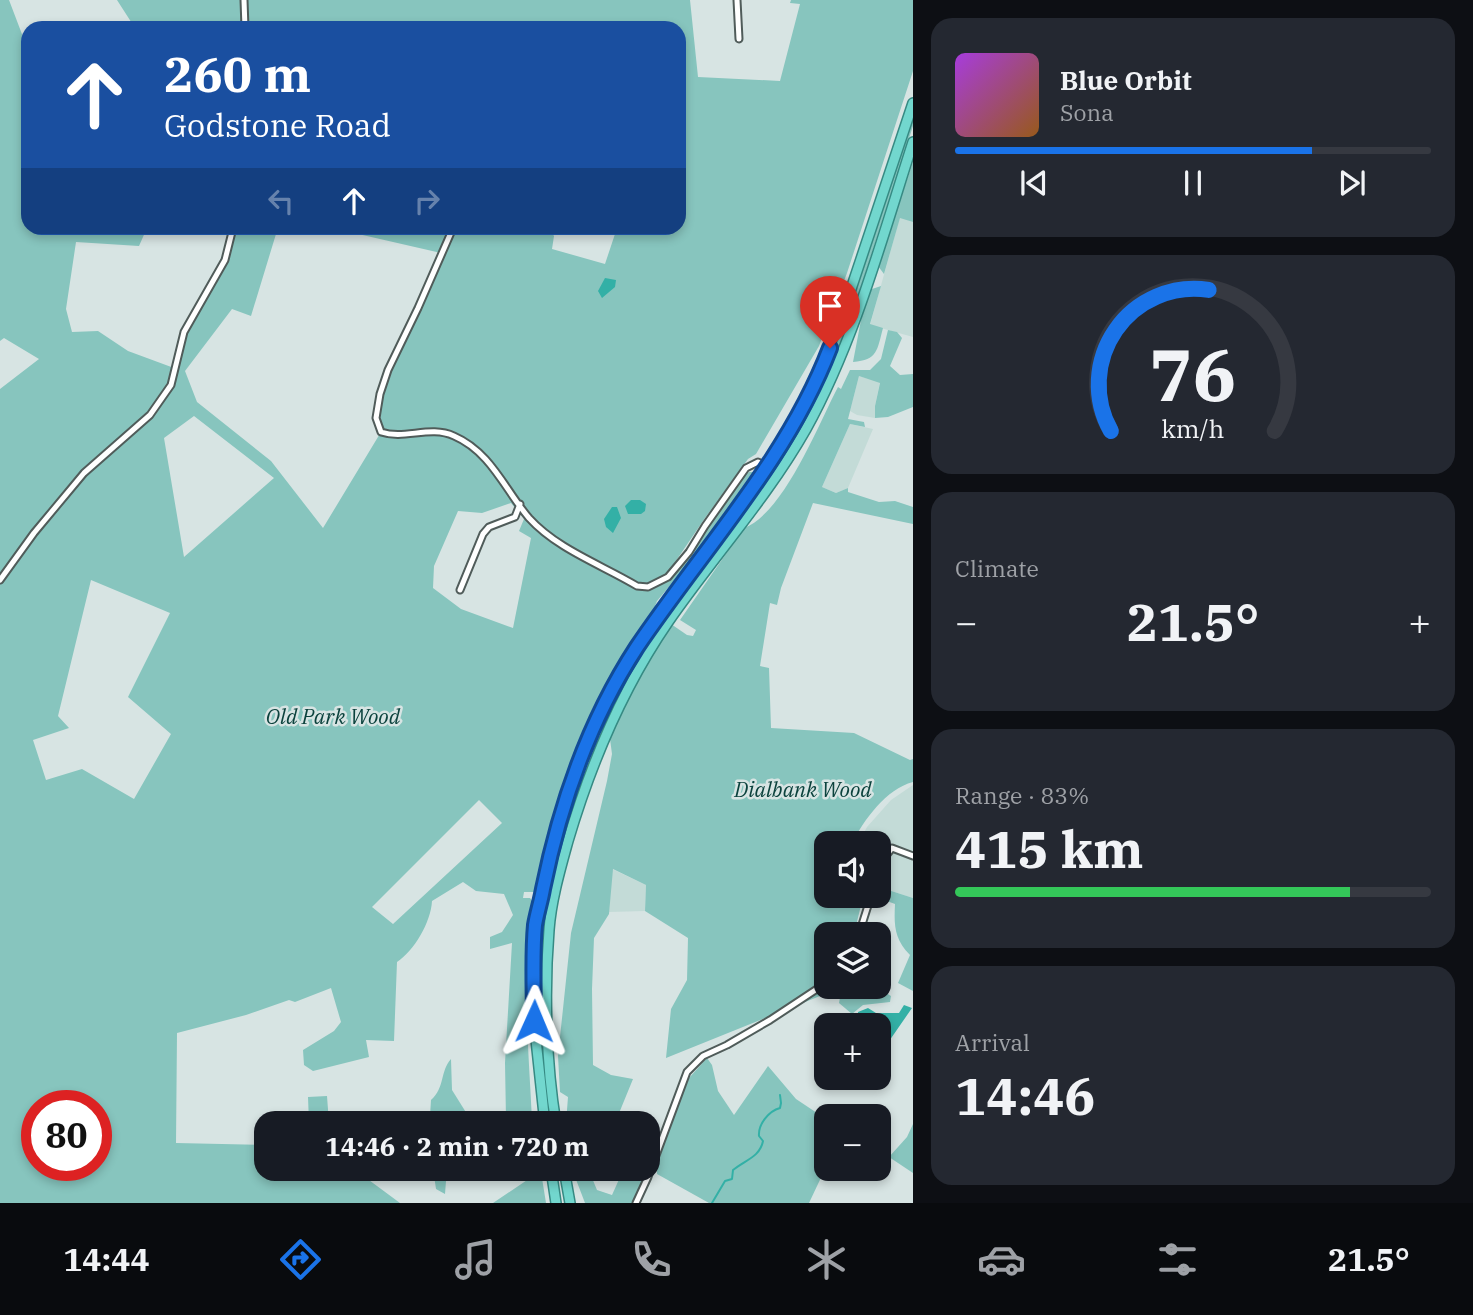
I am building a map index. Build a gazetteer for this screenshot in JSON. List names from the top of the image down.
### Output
{
  "parks": ["Old Park Wood", "Dialbank Wood"],
  "page": {
    "turn": ["260 m", "Godstone Road"],
    "song": ["Blue Orbit", "Sona"],
    "tile": [
      "Climate",
      ["Range · 83%", "415 km"],
      ["Arrival", "14:46"]
    ],
    "heat": ["−", "21.5°", "+"],
    "map_buttons": ["+", "−"],
    "limit": "80",
    "trip": "14:46 · 2 min · 720 m",
    "tabs": ["14:44", "21.5°"],
    "gauge": ["76", "km/h"]
  }
}
